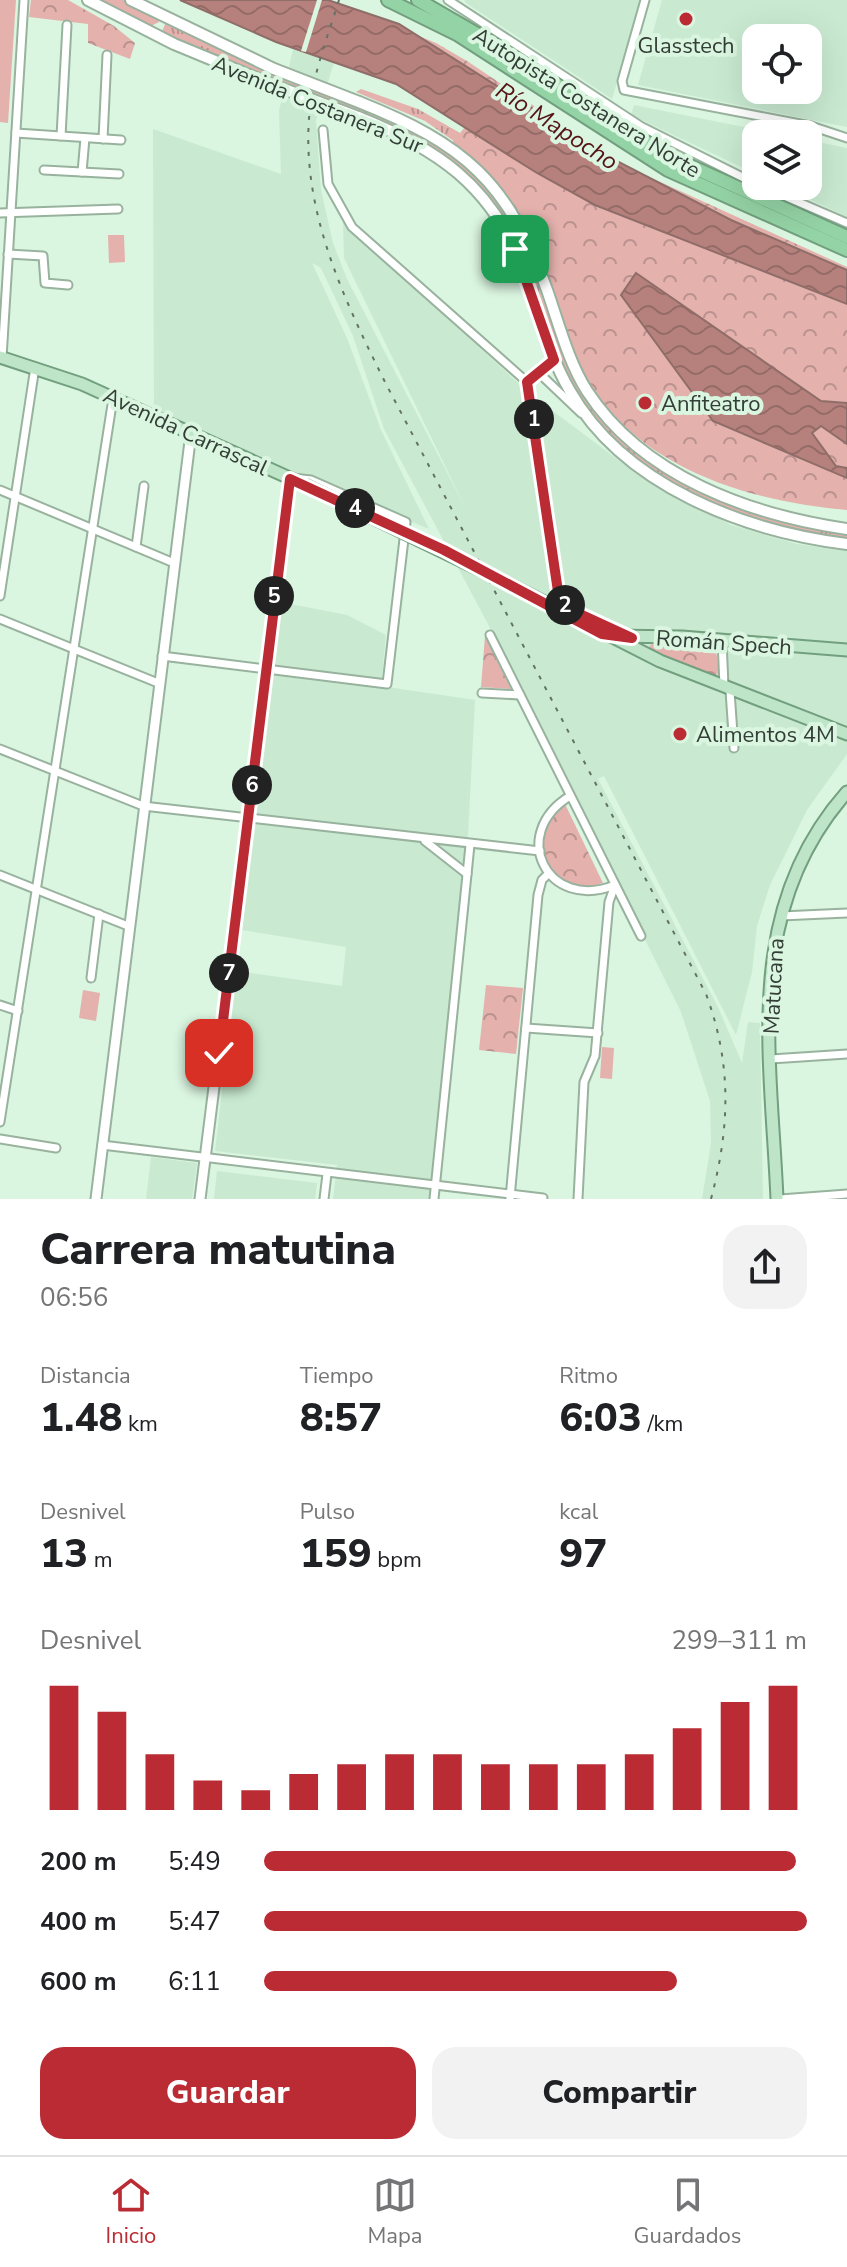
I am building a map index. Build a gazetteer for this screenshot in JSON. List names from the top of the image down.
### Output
{
  "streets": {
    "highway": ["Autopista Costanera Norte"],
    "main road": [
      "Avenida Costanera Sur",
      "Avenida Carrascal",
      "Román Spech",
      "Matucana"
    ]
  },
  "crossings": [
    ["Avenida Carrascal", "Román Spech"]
  ],
  "water": ["Río Mapocho"],
  "places": ["Glasstech", "Anfiteatro", "Alimentos 4M"],
  "page": {
    "pins": [
      "1",
      "4",
      "5",
      "2",
      "6",
      "7"
    ],
    "heading": ["Carrera matutina", "06:56"],
    "stats": [
      ["Distancia", "1.48 km"],
      ["Tiempo", "8:57"],
      ["Ritmo", "6:03 /km"],
      ["Desnivel", "13 m"],
      ["Pulso", "159 bpm"],
      ["kcal", "97"]
    ],
    "chart": ["Desnivel", "299–311 m"],
    "list": [
      {
        "name": "200 m",
        "note": "5:49"
      },
      {
        "name": "400 m",
        "note": "5:47"
      },
      {
        "name": "600 m",
        "note": "6:11"
      }
    ],
    "buttons": ["Guardar", "Compartir"],
    "tabs": ["Inicio", "Mapa", "Guardados"]
  }
}
